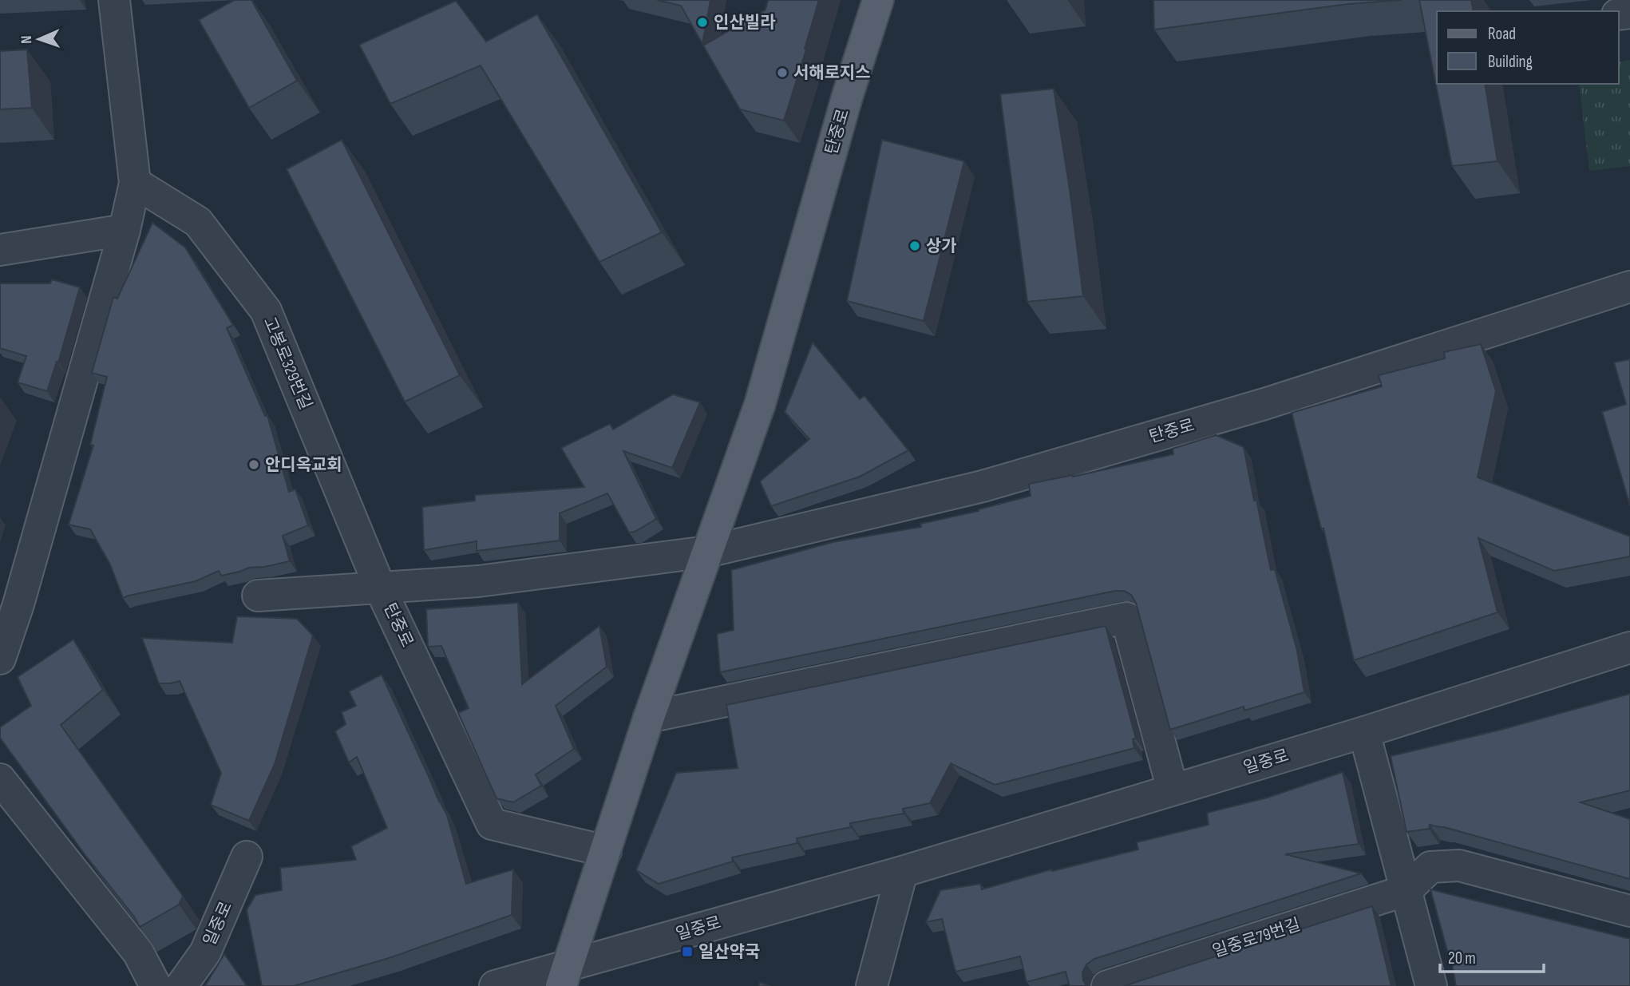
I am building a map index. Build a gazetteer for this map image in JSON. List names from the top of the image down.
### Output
{
  "streets": {
    "main road": ["탄중로"],
    "street": ["고봉로329번길", "일중로", "일중로79번길"]
  },
  "crossings": [
    ["탄중로", "고봉로329번길"],
    ["탄중로", "일중로"]
  ],
  "places": {
    "other": [
      "인산빌라",
      "서해로지스",
      "상가",
      "안디옥교회"
    ],
    "transit": ["일산약국"]
  },
  "legend": ["Road", "Building"],
  "scale_bar": "20 m",
  "north": "left"
}
